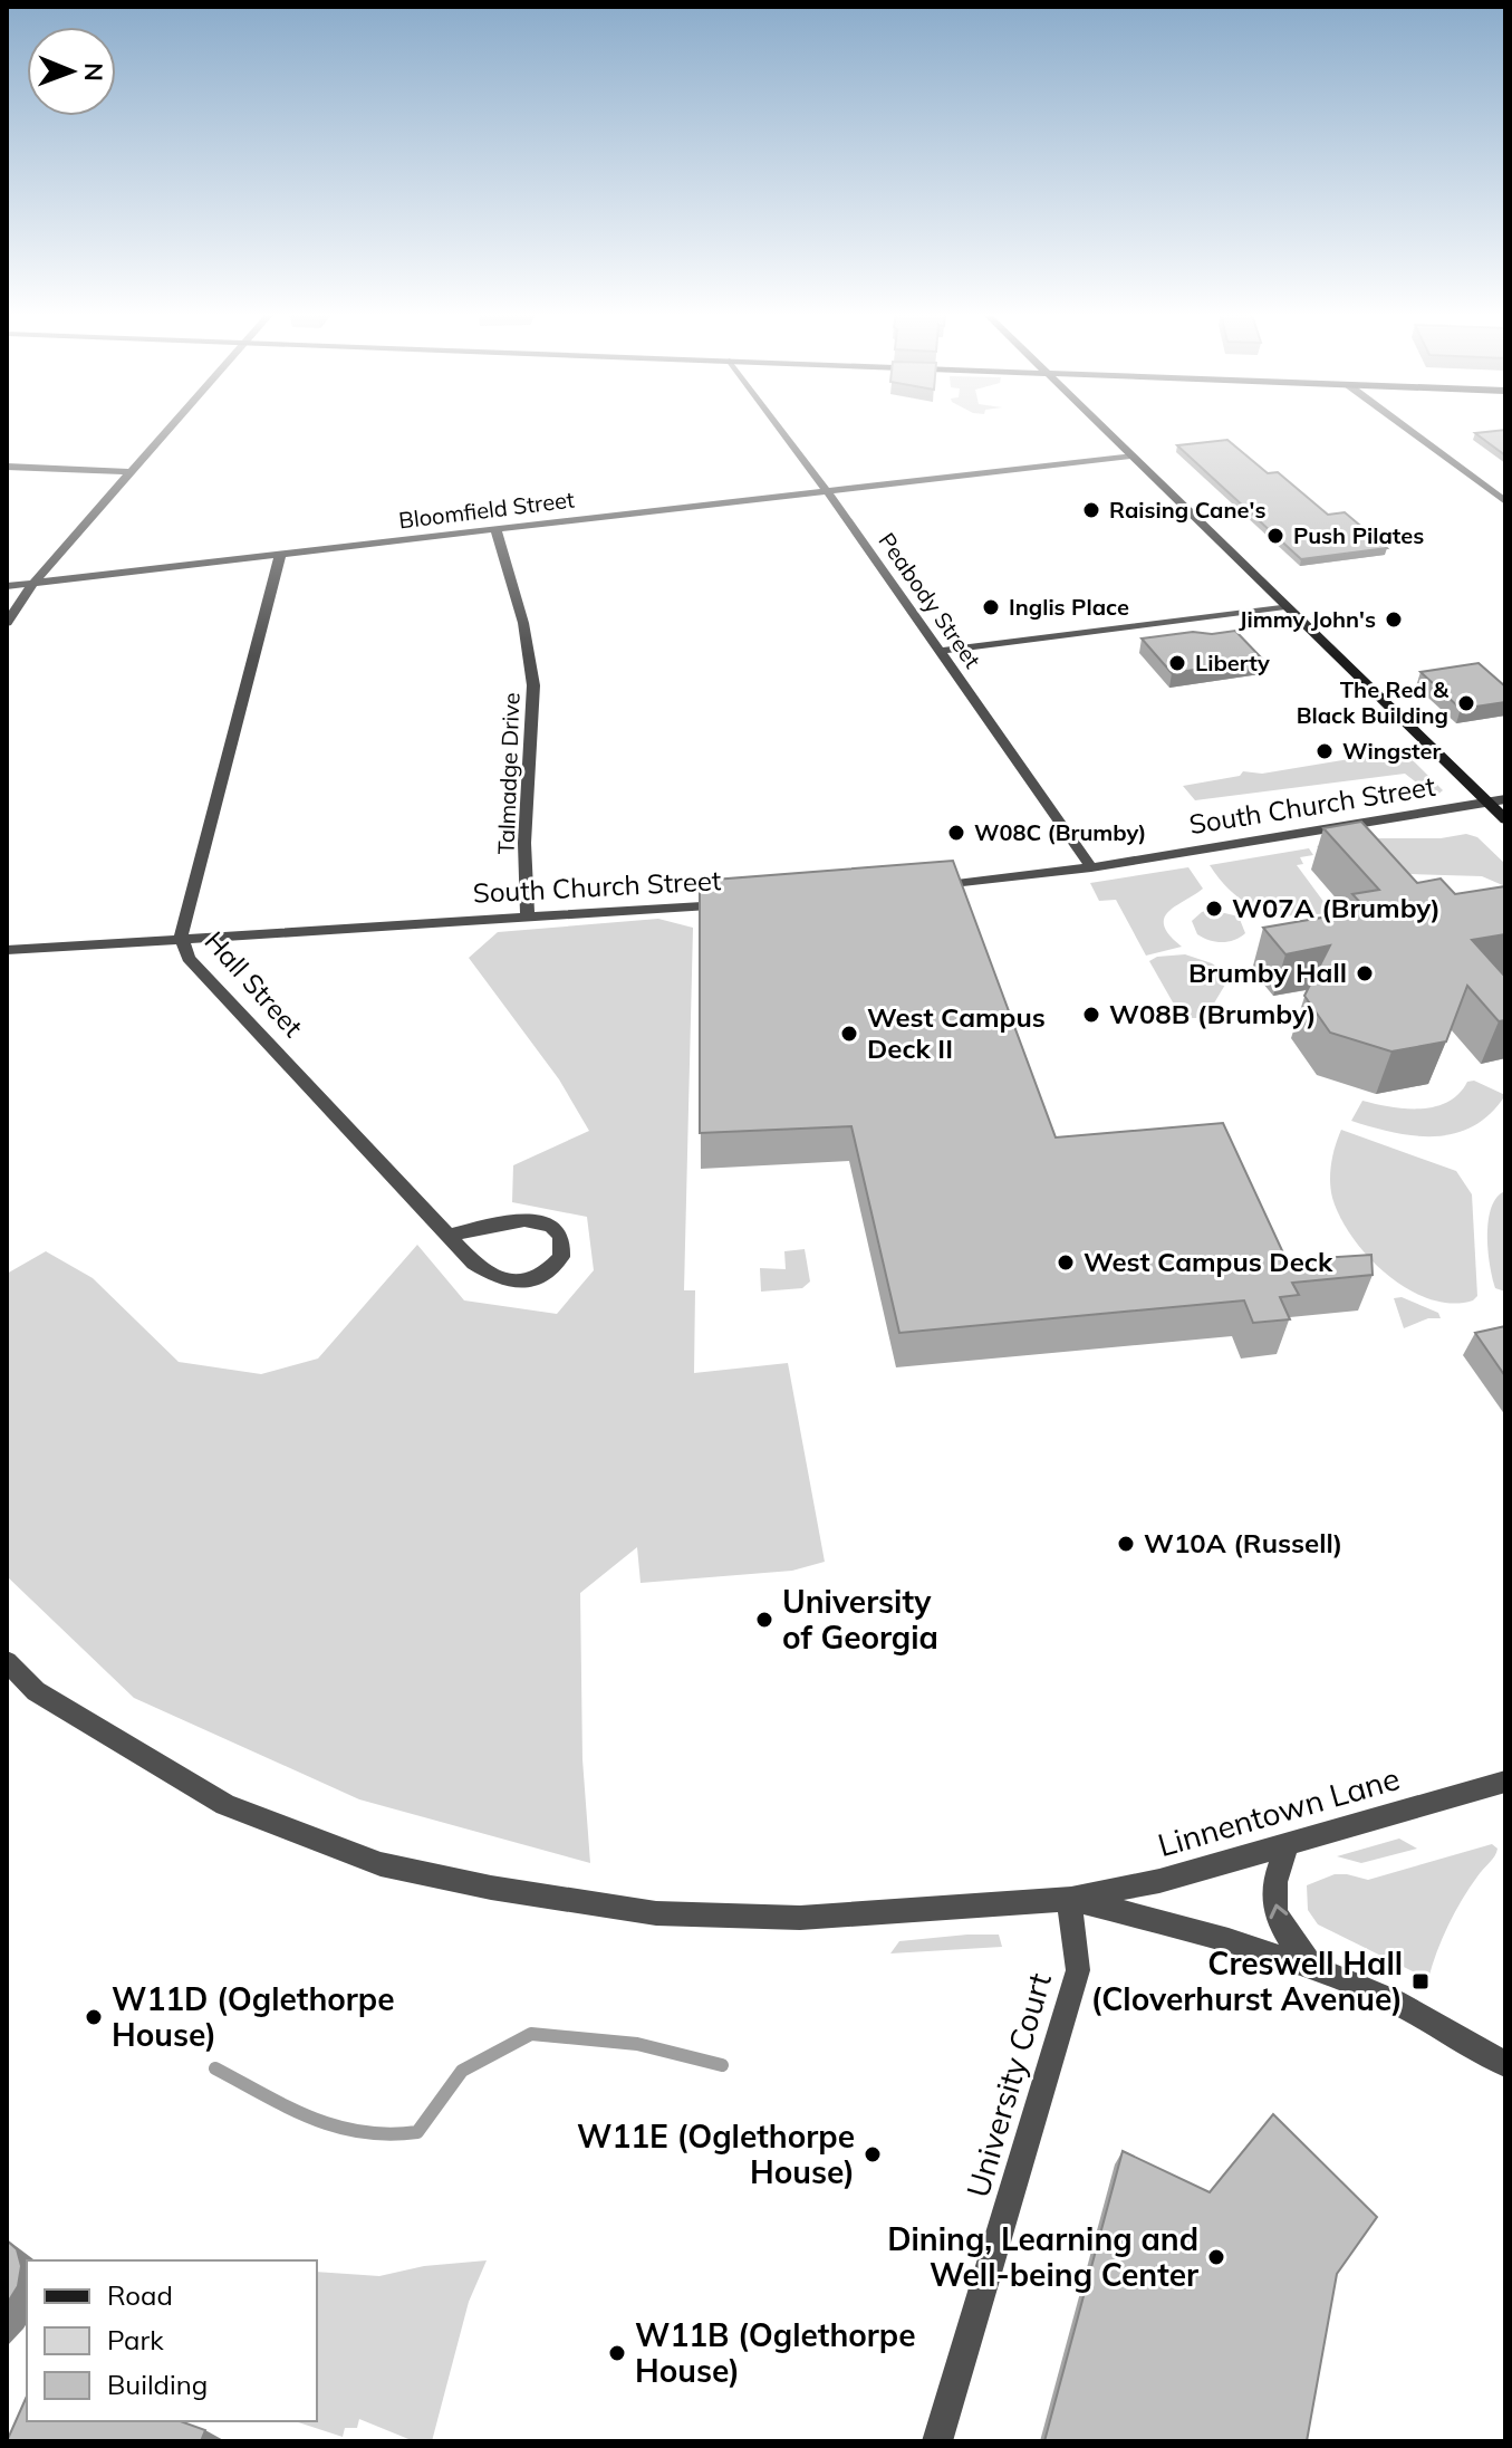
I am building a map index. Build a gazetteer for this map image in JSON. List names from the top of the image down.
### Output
{
  "streets": {
    "street": [
      "Bloomfield Street",
      "Peabody Street",
      "Talmadge Drive",
      "South Church Street",
      "Hall Street",
      "Linnentown Lane",
      "University Court"
    ]
  },
  "crossings": [
    ["Bloomfield Street", "Peabody Street"],
    ["Bloomfield Street", "Talmadge Drive"],
    ["Bloomfield Street", "Hall Street"],
    ["Peabody Street", "South Church Street"],
    ["Talmadge Drive", "South Church Street"],
    ["South Church Street", "Hall Street"],
    ["Linnentown Lane", "University Court"]
  ],
  "places": {
    "other": [
      "Raising Cane's",
      "Push Pilates",
      "Inglis Place",
      "Jimmy John's",
      "Liberty",
      "The Red & Black Building",
      "Wingster",
      "W08C (Brumby)",
      "W07A (Brumby)",
      "Brumby Hall",
      "W08B (Brumby)",
      "West Campus Deck II",
      "West Campus Deck",
      "W10A (Russell)",
      "University of Georgia",
      "W11D (Oglethorpe House)",
      "W11E (Oglethorpe House)",
      "Dining, Learning and Well-being Center",
      "W11B (Oglethorpe House)"
    ],
    "transit": ["Creswell Hall (Cloverhurst Avenue)"]
  },
  "legend": ["Road", "Park", "Building"],
  "north": "right"
}
